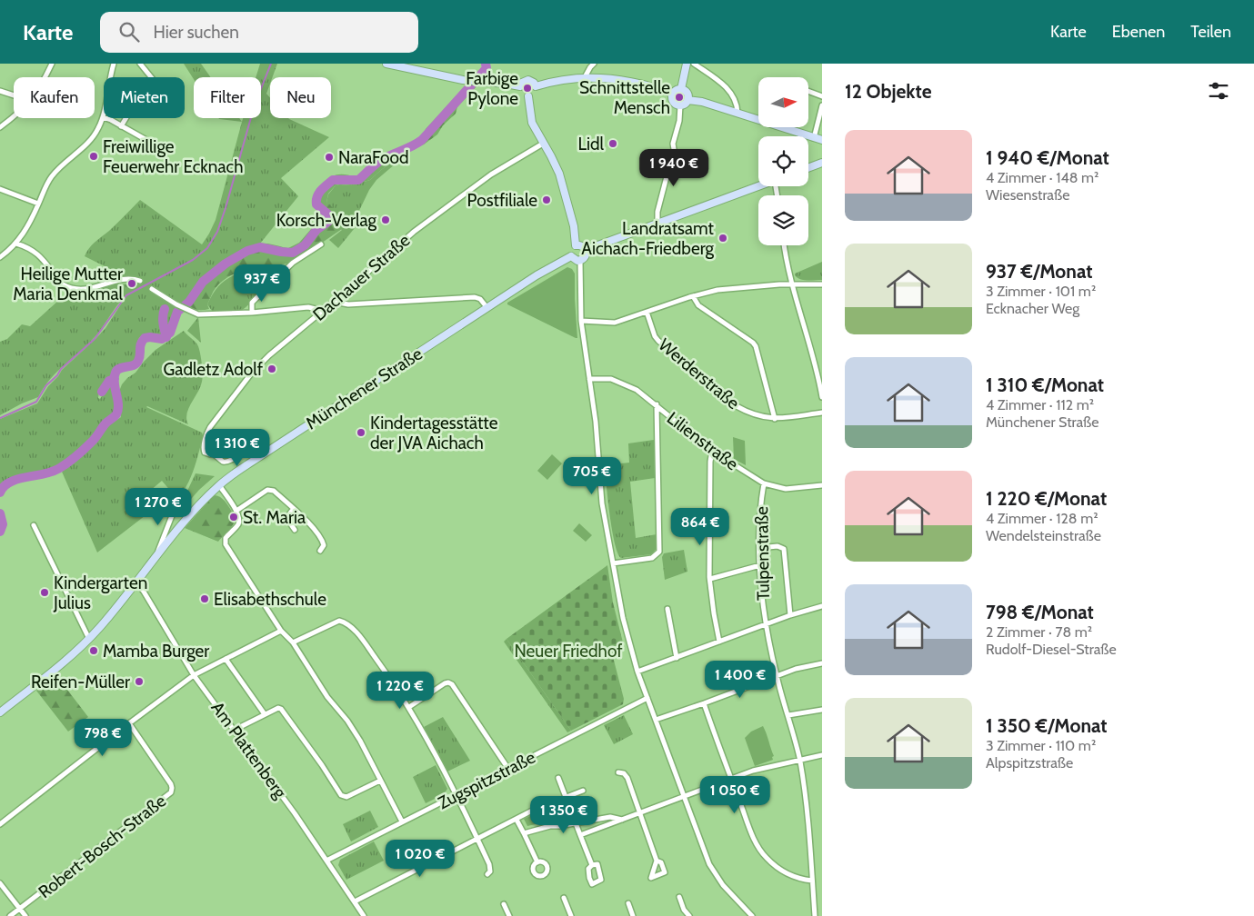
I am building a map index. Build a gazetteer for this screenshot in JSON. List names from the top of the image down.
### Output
{
  "streets": {
    "main road": ["Münchener Straße"],
    "street": [
      "Dachauer Straße",
      "Werderstraße",
      "Lilienstraße",
      "Tulpenstraße",
      "Am Plattenberg",
      "Zugspitzstraße",
      "Robert-Bosch-Straße"
    ]
  },
  "crossings": [
    ["Münchener Straße", "Am Plattenberg"],
    ["Lilienstraße", "Tulpenstraße"],
    ["Am Plattenberg", "Zugspitzstraße"]
  ],
  "parks": ["Neuer Friedhof"],
  "places": [
    "Farbige Pylone",
    "Schnittstelle Mensch",
    "Lidl",
    "Freiwillige Feuerwehr Ecknach",
    "NaraFood",
    "Postfiliale",
    "Korsch-Verlag",
    "Landratsamt Aichach-Friedberg",
    "Heilige Mutter Maria Denkmal",
    "Gadletz Adolf",
    "Kindertagesstätte der JVA Aichach",
    "St. Maria",
    "Kindergarten Julius",
    "Elisabethschule",
    "Mamba Burger",
    "Reifen-Müller"
  ],
  "north": "right",
  "page": {
    "header": "Karte",
    "search": "Hier suchen",
    "nav": ["Karte", "Ebenen", "Teilen"],
    "heading": "12 Objekte",
    "chip": [
      "Kaufen",
      "Mieten",
      "Filter",
      "Neu"
    ],
    "list": [
      {
        "name": "1 940 €/Monat",
        "note": "4 Zimmer · 148 m² · Wiesenstraße"
      },
      {
        "name": "937 €/Monat",
        "note": "3 Zimmer · 101 m² · Ecknacher Weg"
      },
      {
        "name": "1 310 €/Monat",
        "note": "4 Zimmer · 112 m² · Münchener Straße"
      },
      {
        "name": "1 220 €/Monat",
        "note": "4 Zimmer · 128 m² · Wendelsteinstraße"
      },
      {
        "name": "798 €/Monat",
        "note": "2 Zimmer · 78 m² · Rudolf-Diesel-Straße"
      },
      {
        "name": "1 350 €/Monat",
        "note": "3 Zimmer · 110 m² · Alpspitzstraße"
      }
    ],
    "price": [
      "1 940 €",
      "937 €",
      "1 310 €",
      "705 €",
      "1 270 €",
      "864 €",
      "1 400 €",
      "1 220 €",
      "798 €",
      "1 050 €",
      "1 350 €",
      "1 020 €"
    ]
  }
}
